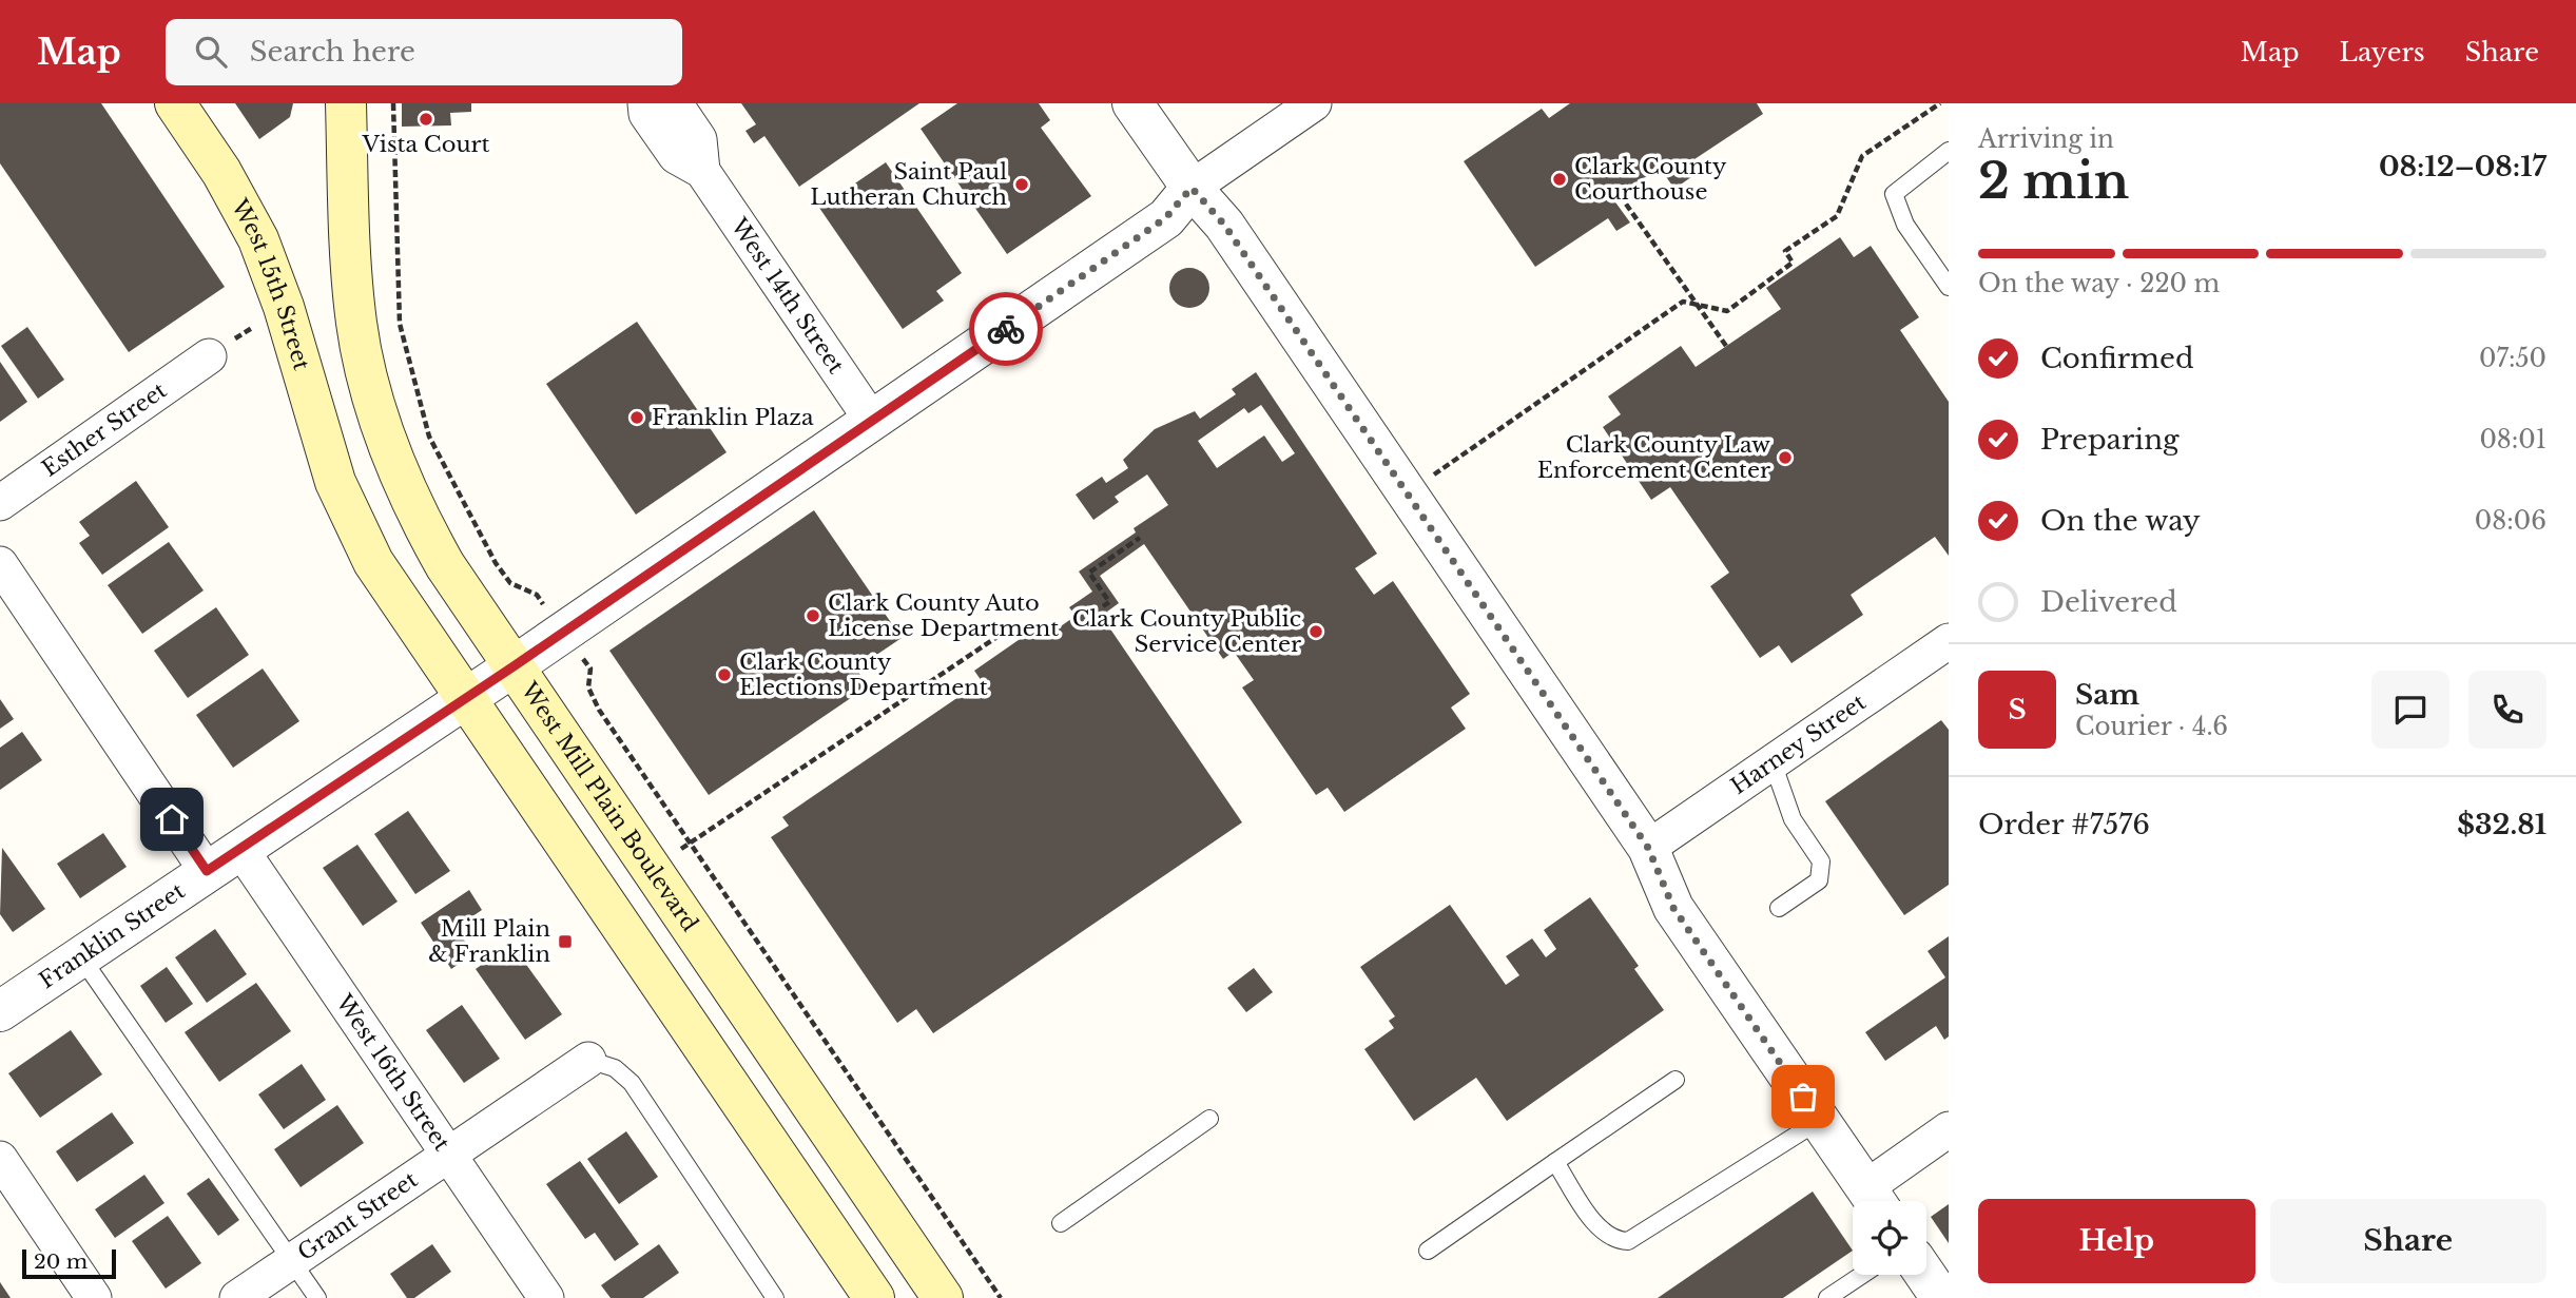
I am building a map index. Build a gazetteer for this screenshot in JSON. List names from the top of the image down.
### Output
{
  "streets": {
    "main road": ["West 15th Street", "West Mill Plain Boulevard"],
    "street": [
      "West 14th Street",
      "Esther Street",
      "Harney Street",
      "Franklin Street",
      "West 16th Street",
      "Grant Street"
    ]
  },
  "crossings": [
    ["West 15th Street", "Franklin Street"],
    ["West 14th Street", "Franklin Street"],
    ["West Mill Plain Boulevard", "Franklin Street"],
    ["Franklin Street", "West 16th Street"],
    ["West 16th Street", "Grant Street"]
  ],
  "places": {
    "other": [
      "Vista Court",
      "Clark County Courthouse",
      "Saint Paul Lutheran Church",
      "Franklin Plaza",
      "Clark County Law Enforcement Center",
      "Clark County Auto License Department",
      "Clark County Public Service Center",
      "Clark County Elections Department"
    ],
    "transit": ["Mill Plain & Franklin"]
  },
  "scale_bar": "20 m",
  "page": {
    "header": "Map",
    "search": "Search here",
    "nav": ["Map", "Layers", "Share"],
    "heading": ["2 min", "Arriving in", "08:12–08:17"],
    "panel": [
      "Sam",
      "Courier · 4.6",
      "Order #7576",
      "$32.81"
    ],
    "bar": "On the way · 220 m",
    "list": [
      ["Confirmed", "07:50"],
      ["Preparing", "08:01"],
      ["On the way", "08:06"],
      "Delivered"
    ],
    "round": "S",
    "buttons": ["Help", "Share"],
    "scale": "20 m"
  }
}
